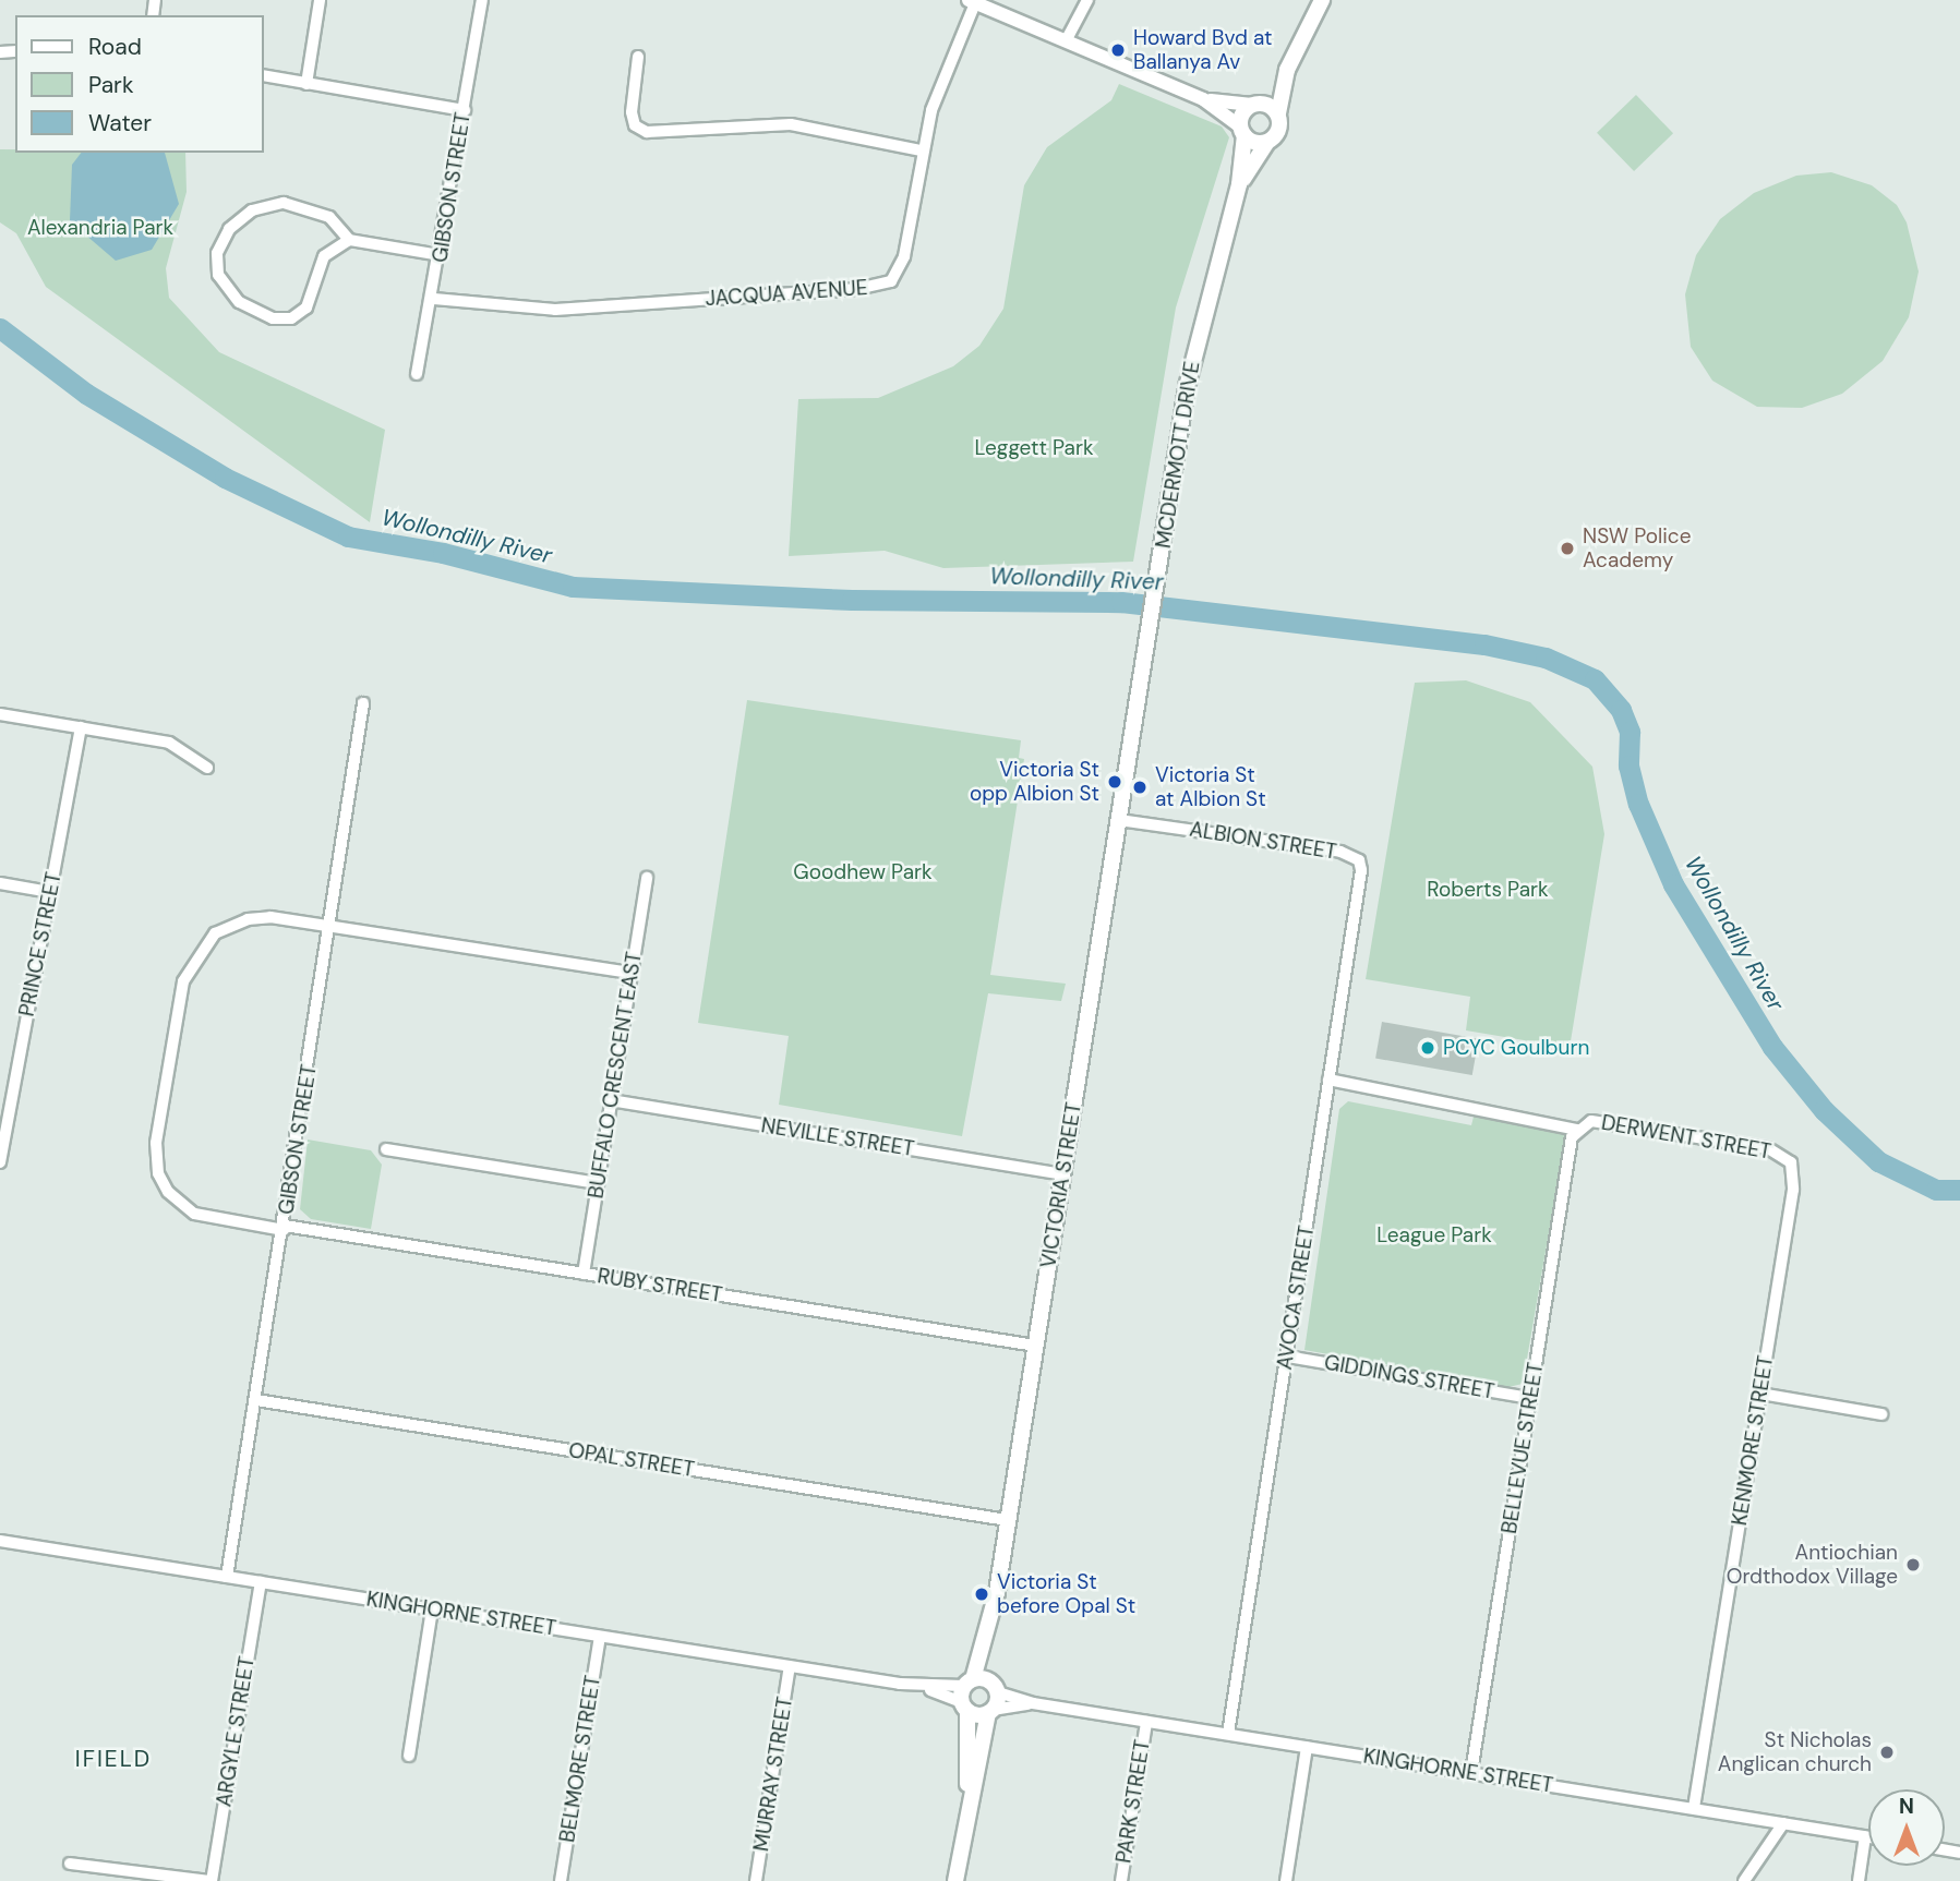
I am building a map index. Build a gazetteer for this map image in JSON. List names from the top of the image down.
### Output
{
  "streets": {
    "main road": ["MCDERMOTT DRIVE", "VICTORIA STREET"],
    "street": [
      "GIBSON STREET",
      "JACQUA AVENUE",
      "ALBION STREET",
      "PRINCE STREET",
      "BUFFALO CRESCENT EAST",
      "NEVILLE STREET",
      "DERWENT STREET",
      "RUBY STREET",
      "AVOCA STREET",
      "GIDDINGS STREET",
      "KENMORE STREET",
      "BELLEVUE STREET",
      "OPAL STREET",
      "KINGHORNE STREET",
      "ARGYLE STREET",
      "BELMORE STREET",
      "MURRAY STREET",
      "PARK STREET"
    ]
  },
  "crossings": [
    ["GIBSON STREET", "JACQUA AVENUE"],
    ["GIBSON STREET", "RUBY STREET"],
    ["GIBSON STREET", "OPAL STREET"],
    ["GIBSON STREET", "KINGHORNE STREET"],
    ["MCDERMOTT DRIVE", "VICTORIA STREET"],
    ["ALBION STREET", "VICTORIA STREET"],
    ["ALBION STREET", "AVOCA STREET"],
    ["BUFFALO CRESCENT EAST", "NEVILLE STREET"],
    ["BUFFALO CRESCENT EAST", "RUBY STREET"],
    ["NEVILLE STREET", "VICTORIA STREET"],
    ["DERWENT STREET", "AVOCA STREET"],
    ["DERWENT STREET", "KENMORE STREET"],
    ["DERWENT STREET", "BELLEVUE STREET"],
    ["VICTORIA STREET", "RUBY STREET"],
    ["VICTORIA STREET", "OPAL STREET"],
    ["VICTORIA STREET", "KINGHORNE STREET"],
    ["AVOCA STREET", "GIDDINGS STREET"],
    ["AVOCA STREET", "KINGHORNE STREET"],
    ["GIDDINGS STREET", "BELLEVUE STREET"],
    ["KENMORE STREET", "KINGHORNE STREET"],
    ["BELLEVUE STREET", "KINGHORNE STREET"],
    ["KINGHORNE STREET", "ARGYLE STREET"],
    ["KINGHORNE STREET", "BELMORE STREET"],
    ["KINGHORNE STREET", "MURRAY STREET"],
    ["KINGHORNE STREET", "PARK STREET"]
  ],
  "districts": ["IFIELD"],
  "water": ["Wollondilly River"],
  "parks": [
    "Alexandria Park",
    "Leggett Park",
    "Goodhew Park",
    "Roberts Park",
    "League Park"
  ],
  "places": [
    "Howard Bvd at Ballanya Av",
    "NSW Police Academy",
    "Victoria St opp Albion St",
    "Victoria St at Albion St",
    "PCYC Goulburn",
    "Antiochian Ordthodox Village",
    "Victoria St before Opal St",
    "St Nicholas Anglican church"
  ],
  "legend": ["Road", "Park", "Water"],
  "north": "top"
}
